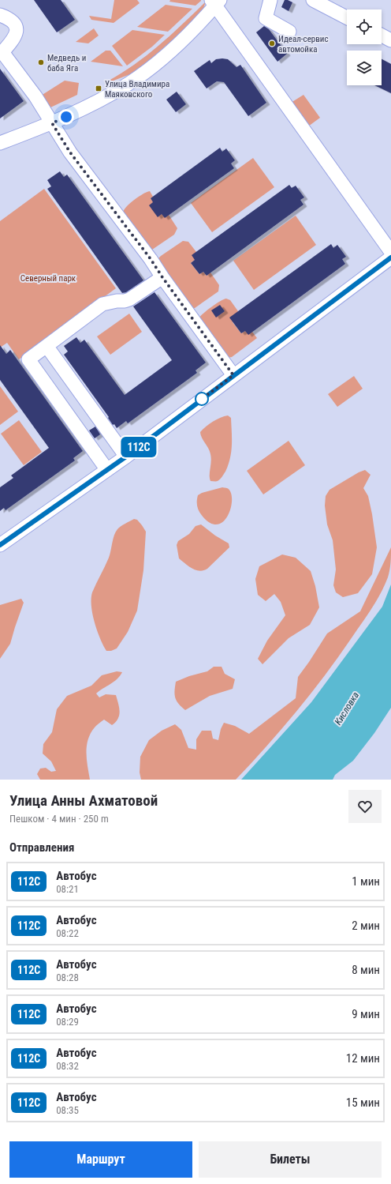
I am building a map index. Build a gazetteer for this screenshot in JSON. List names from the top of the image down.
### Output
{
  "water": ["Кисловка"],
  "parks": ["Северный парк"],
  "places": {
    "other": ["Идеал-сервис автомойка", "Медведь и баба Яга"],
    "transit": ["Улица Владимира Маяковского"]
  },
  "lines": ["bus line 112С"],
  "page": {
    "on_map": "112С",
    "heading": [
      ["Улица Анны Ахматовой", "Пешком · 4 мин · 250 m"],
      "Отправления"
    ],
    "list": [
      {
        "mark": "112С",
        "name": "Автобус",
        "note": "08:21",
        "value": "1 мин"
      },
      {
        "mark": "112С",
        "name": "Автобус",
        "note": "08:22",
        "value": "2 мин"
      },
      {
        "mark": "112С",
        "name": "Автобус",
        "note": "08:28",
        "value": "8 мин"
      },
      {
        "mark": "112С",
        "name": "Автобус",
        "note": "08:29",
        "value": "9 мин"
      },
      {
        "mark": "112С",
        "name": "Автобус",
        "note": "08:32",
        "value": "12 мин"
      },
      {
        "mark": "112С",
        "name": "Автобус",
        "note": "08:35",
        "value": "15 мин"
      }
    ],
    "buttons": ["Маршрут", "Билеты"]
  }
}
